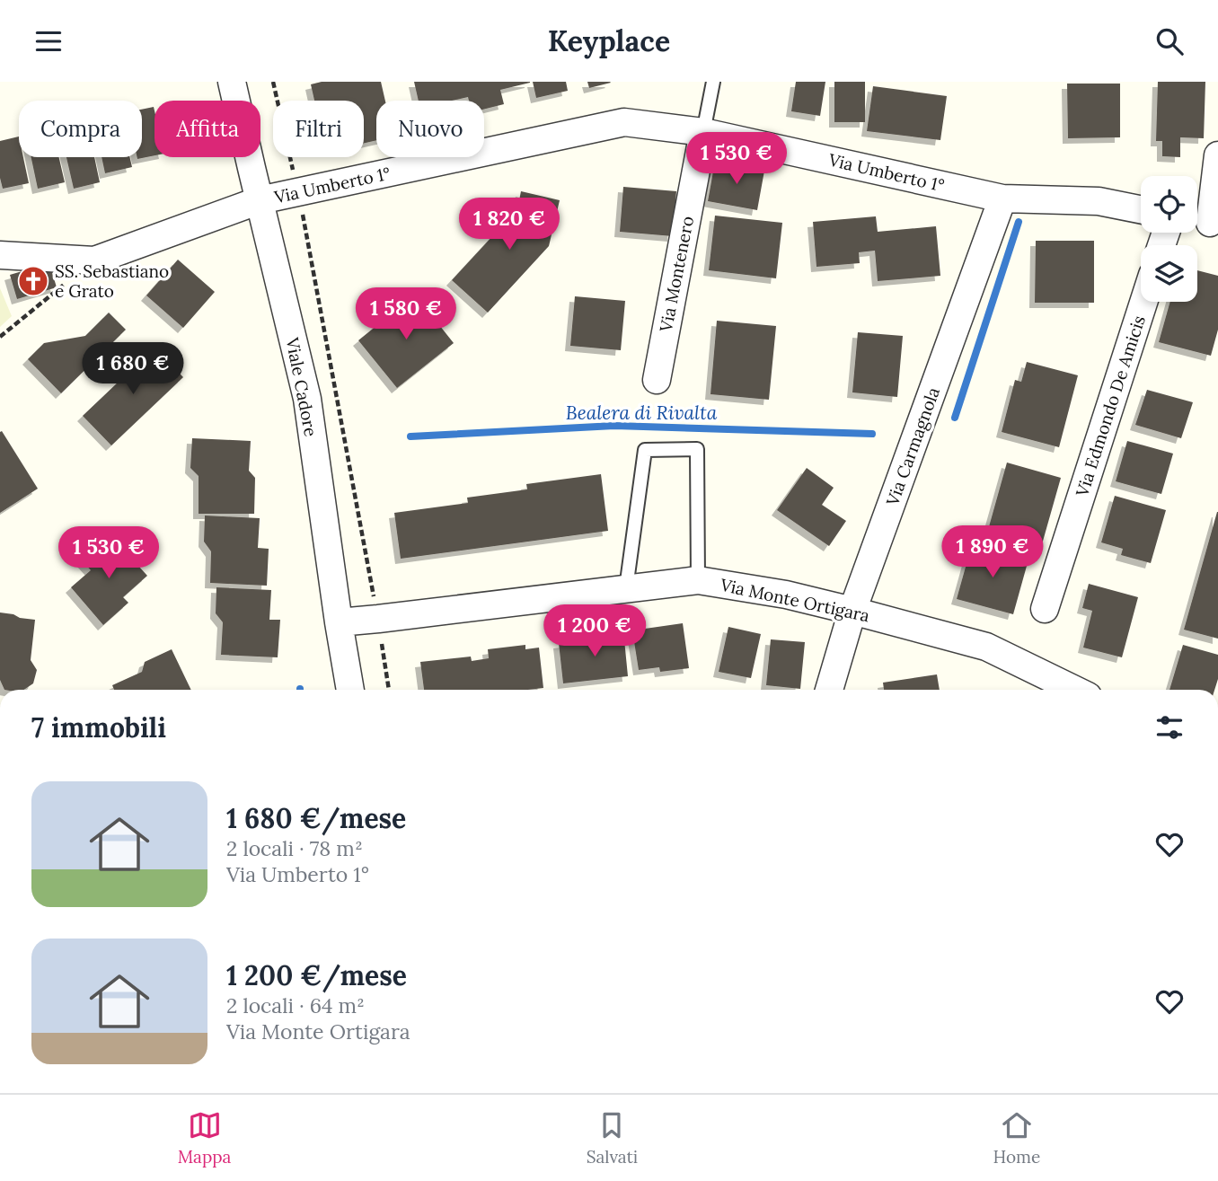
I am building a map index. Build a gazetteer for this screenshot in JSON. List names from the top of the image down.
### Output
{
  "streets": {
    "street": [
      "Via Umberto 1°",
      "Via Montenero",
      "Viale Cadore",
      "Via Edmondo De Amicis",
      "Via Carmagnola",
      "Via Monte Ortigara"
    ]
  },
  "crossings": [
    ["Via Umberto 1°", "Via Montenero"],
    ["Via Umberto 1°", "Viale Cadore"],
    ["Via Umberto 1°", "Via Carmagnola"],
    ["Viale Cadore", "Via Monte Ortigara"],
    ["Via Carmagnola", "Via Monte Ortigara"]
  ],
  "water": ["Bealera di Rivalta"],
  "places": {
    "church": ["SS. Sebastiano e Grato"]
  },
  "page": {
    "header": "Keyplace",
    "chip": [
      "Compra",
      "Affitta",
      "Filtri",
      "Nuovo"
    ],
    "price": [
      "1 530 €",
      "1 820 €",
      "1 580 €",
      "1 680 €",
      "1 890 €",
      "1 530 €",
      "1 200 €"
    ],
    "heading": "7 immobili",
    "list": [
      {
        "name": "1 680 €/mese",
        "note": "2 locali · 78 m² · Via Umberto 1°"
      },
      {
        "name": "1 200 €/mese",
        "note": "2 locali · 64 m² · Via Monte Ortigara"
      }
    ],
    "tabs": ["Mappa", "Salvati", "Home"]
  }
}
